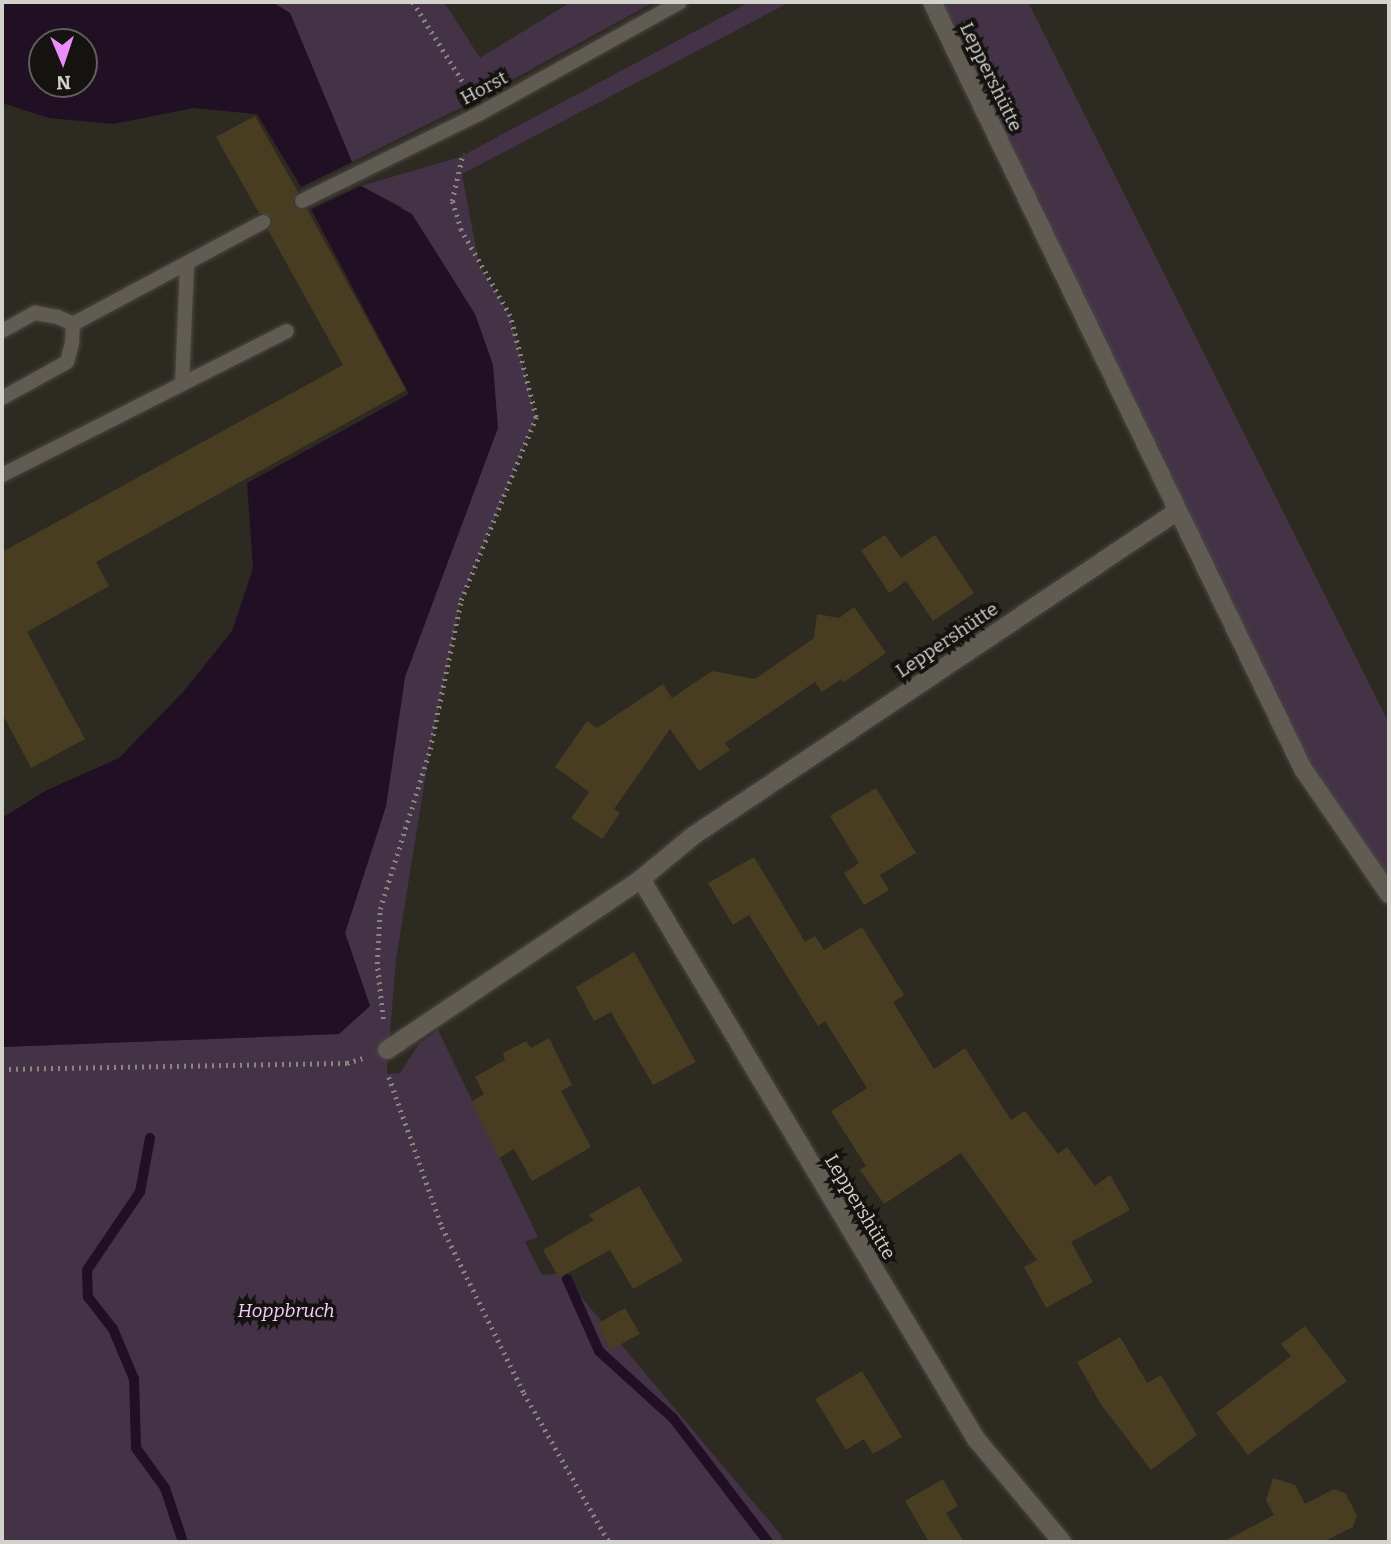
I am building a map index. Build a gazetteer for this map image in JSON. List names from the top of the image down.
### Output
{
  "streets": {
    "street": ["Leppershütte"],
    "lane": ["Horst"]
  },
  "parks": ["Hoppbruch"],
  "north": "bottom"
}
